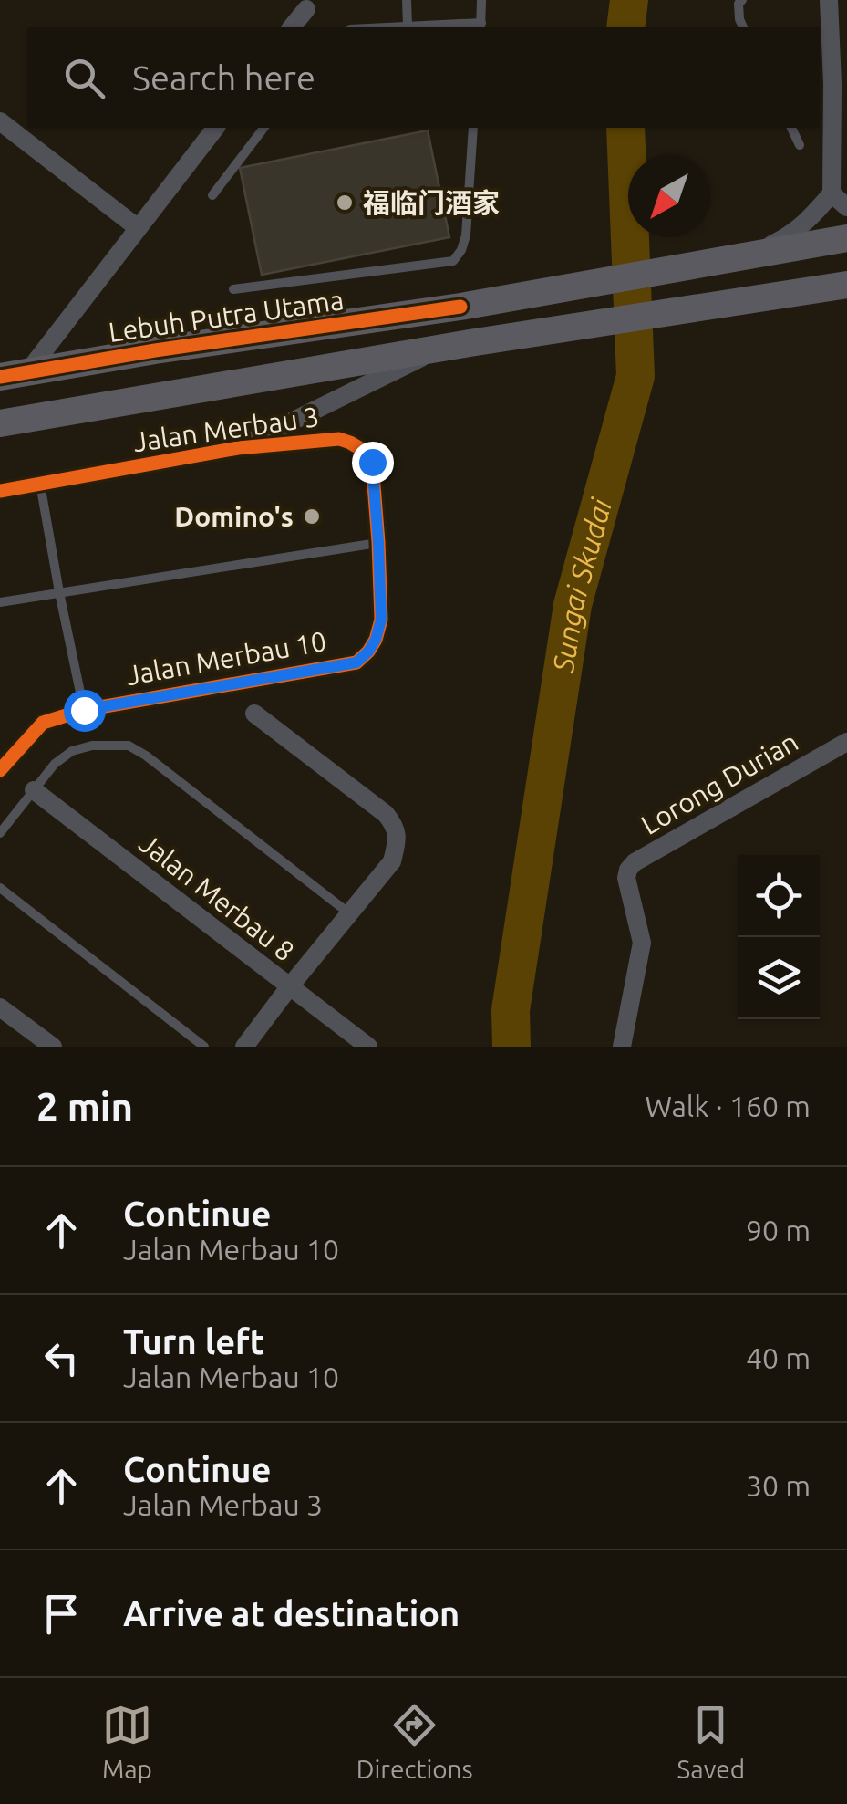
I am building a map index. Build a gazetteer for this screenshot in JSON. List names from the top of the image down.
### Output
{
  "streets": {
    "main road": ["Lebuh Putra Utama"],
    "street": [
      "Jalan Merbau 3",
      "Jalan Merbau 10",
      "Lorong Durian",
      "Jalan Merbau 8"
    ]
  },
  "crossings": [
    ["Jalan Merbau 3", "Jalan Merbau 10"]
  ],
  "water": ["Sungai Skudai"],
  "places": ["福临门酒家", "Domino's"],
  "north": "bottom left",
  "page": {
    "search": "Search here",
    "heading": ["2 min", "Walk · 160 m"],
    "list": [
      ["Continue", "Jalan Merbau 10", "90 m"],
      ["Turn left", "Jalan Merbau 10", "40 m"],
      ["Continue", "Jalan Merbau 3", "30 m"],
      "Arrive at destination"
    ],
    "nav": ["Map", "Directions", "Saved"]
  }
}
